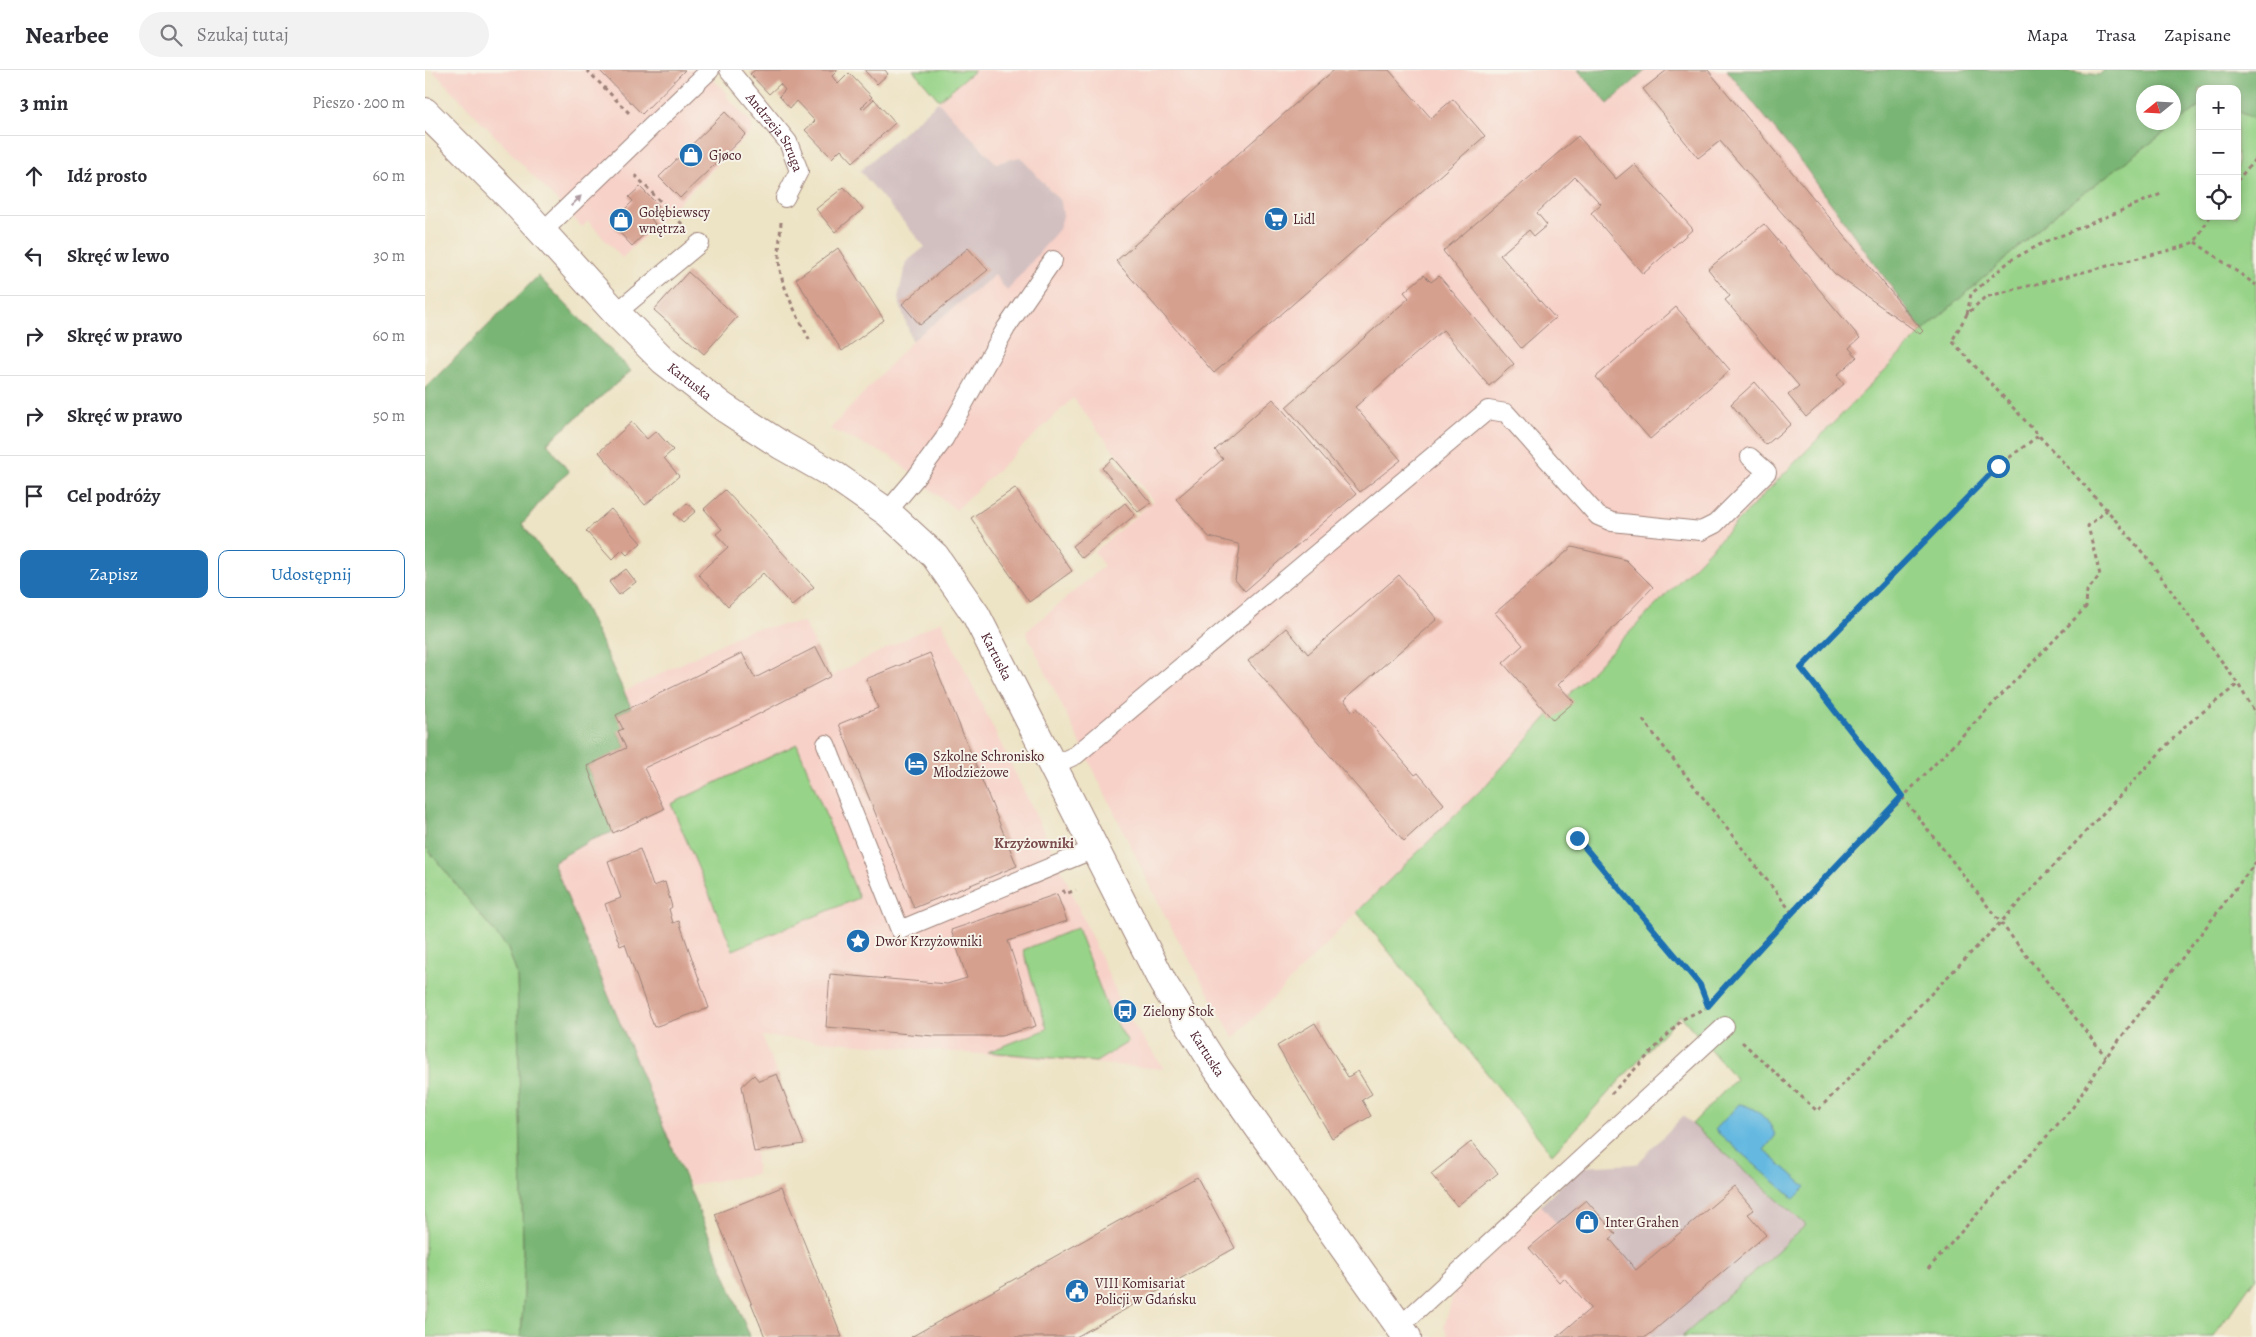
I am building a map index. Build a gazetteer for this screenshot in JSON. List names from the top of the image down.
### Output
{
  "streets": {
    "street": ["Kartuska"],
    "lane": ["Andrzeja Struga"]
  },
  "districts": ["Krzyżowniki"],
  "places": {
    "shop": ["Gjøco", "Gołębiewscy wnętrza", "Inter Grahen"],
    "supermarket": ["Lidl"],
    "hotel": ["Szkolne Schronisko Młodzieżowe"],
    "place": ["Dwór Krzyżowniki"],
    "bus stop": ["Zielony Stok"],
    "public building": ["VIII Komisariat Policji w Gdańsku"]
  },
  "north": "left",
  "page": {
    "header": "Nearbee",
    "search": "Szukaj tutaj",
    "nav": ["Mapa", "Trasa", "Zapisane"],
    "heading": ["3 min", "Pieszo · 200 m"],
    "map_buttons": ["+", "−"],
    "list": [
      ["Idź prosto", "60 m"],
      ["Skręć w lewo", "30 m"],
      ["Skręć w prawo", "60 m"],
      ["Skręć w prawo", "50 m"],
      "Cel podróży"
    ],
    "buttons": ["Zapisz", "Udostępnij"]
  }
}
